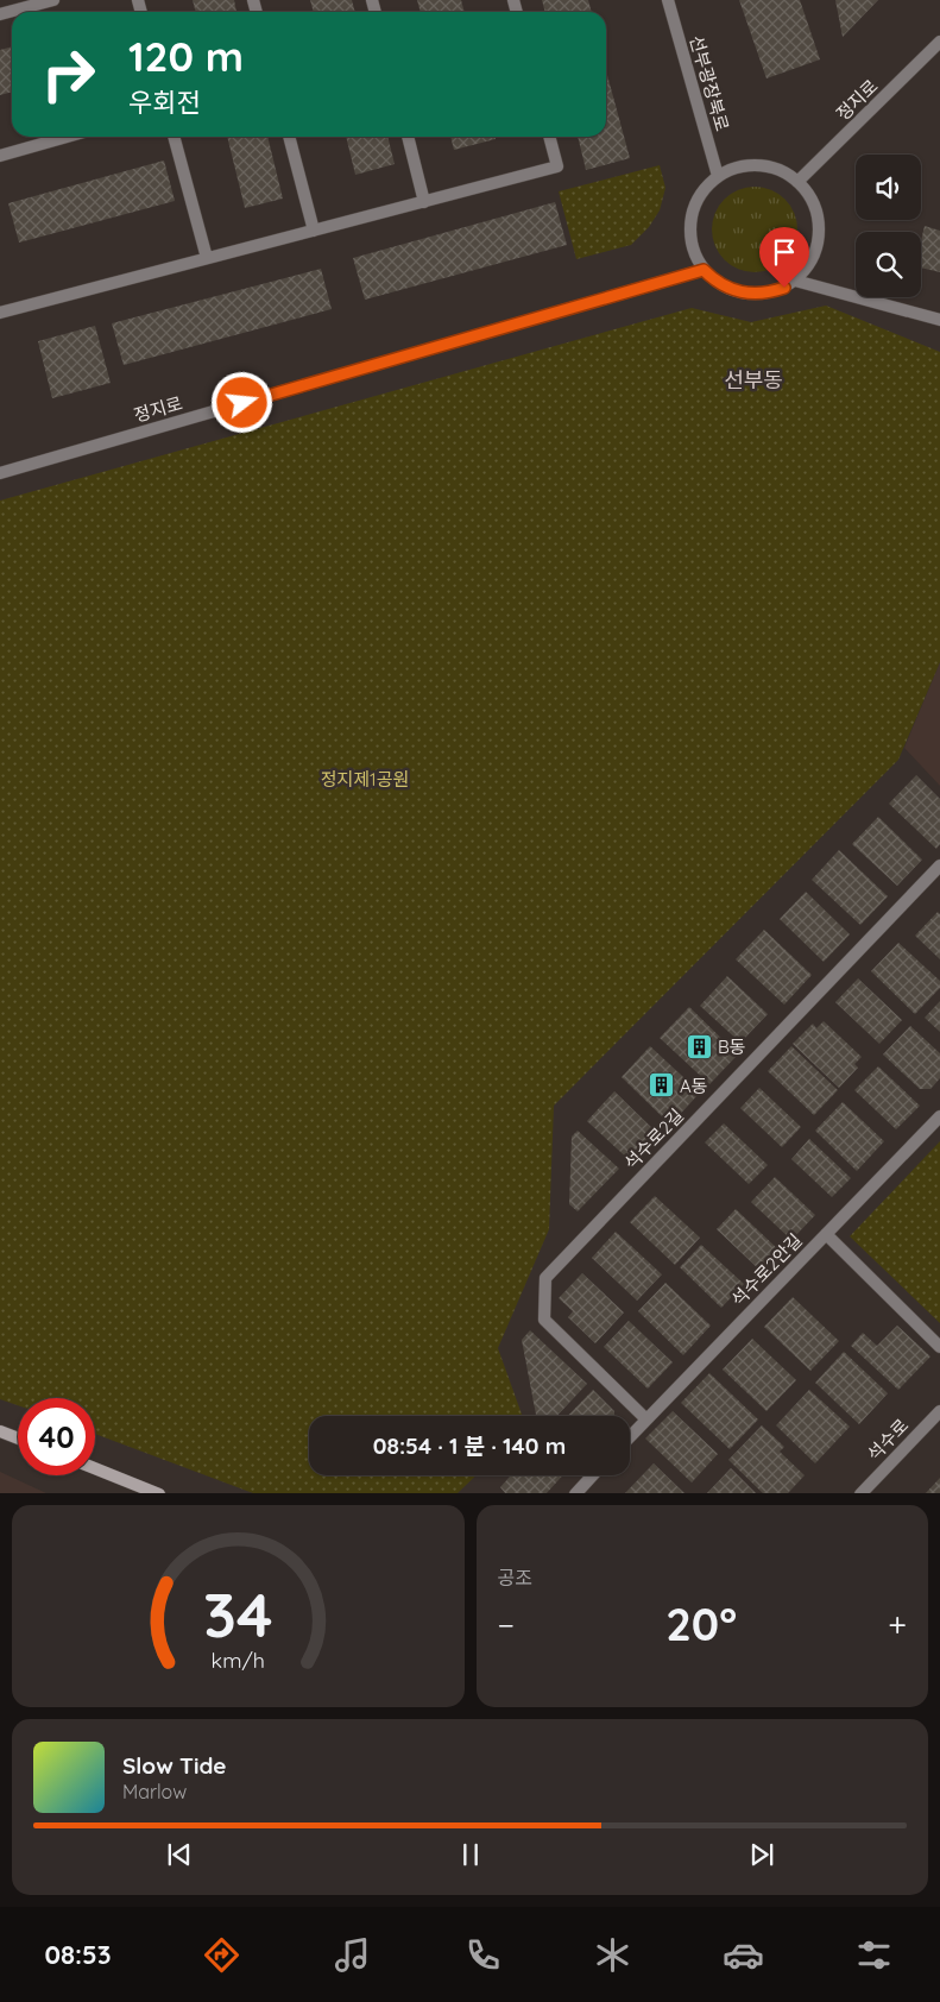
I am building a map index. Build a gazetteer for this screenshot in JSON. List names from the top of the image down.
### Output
{
  "streets": {
    "street": [
      "선부광장북로",
      "정지로",
      "석수로2길",
      "석수로2안길",
      "석수로"
    ]
  },
  "crossings": [
    ["선부광장북로", "정지로"],
    ["석수로2길", "석수로2안길"]
  ],
  "districts": ["선부동"],
  "parks": ["정지제1공원"],
  "places": {
    "building": ["B동", "A동"]
  },
  "page": {
    "turn": ["120 m", "우회전"],
    "limit": "40",
    "trip": "08:54 · 1 분 · 140 m",
    "tile": "공조",
    "heat": ["−", "20°", "+"],
    "song": ["Slow Tide", "Marlow"],
    "tabs": "08:53",
    "gauge": ["34", "km/h"]
  }
}
